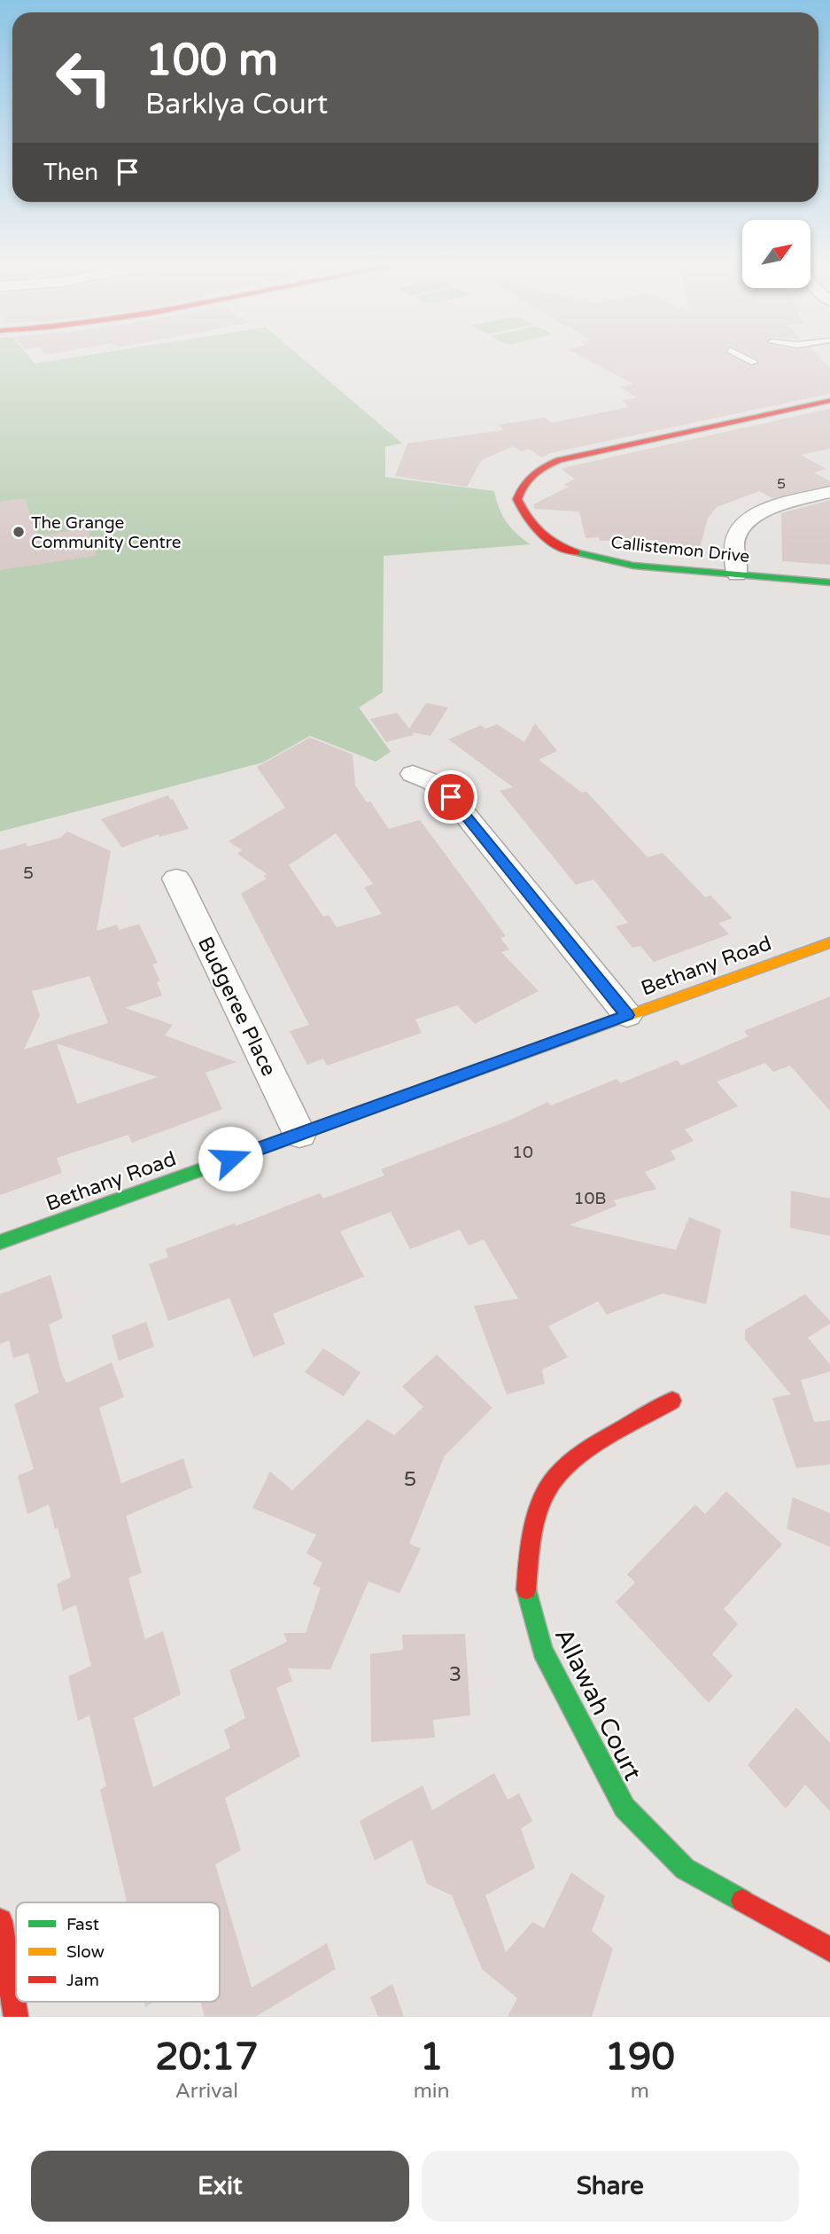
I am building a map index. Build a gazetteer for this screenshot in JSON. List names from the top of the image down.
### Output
{
  "streets": {
    "street": [
      "Callistemon Drive",
      "Bethany Road",
      "Budgeree Place",
      "Allawah Court"
    ]
  },
  "crossings": [
    ["Bethany Road", "Budgeree Place"]
  ],
  "places": ["The Grange Community Centre"],
  "house_numbers": [
    "5",
    "5",
    "10",
    "10B",
    "5",
    "3"
  ],
  "legend": ["Fast", "Slow", "Jam"],
  "north": "top right",
  "page": {
    "turn": ["100 m", "Barklya Court"],
    "then": "Then",
    "eta": [
      "20:17",
      "Arrival",
      "1",
      "min",
      "190",
      "m"
    ],
    "buttons": ["Exit", "Share"]
  }
}
